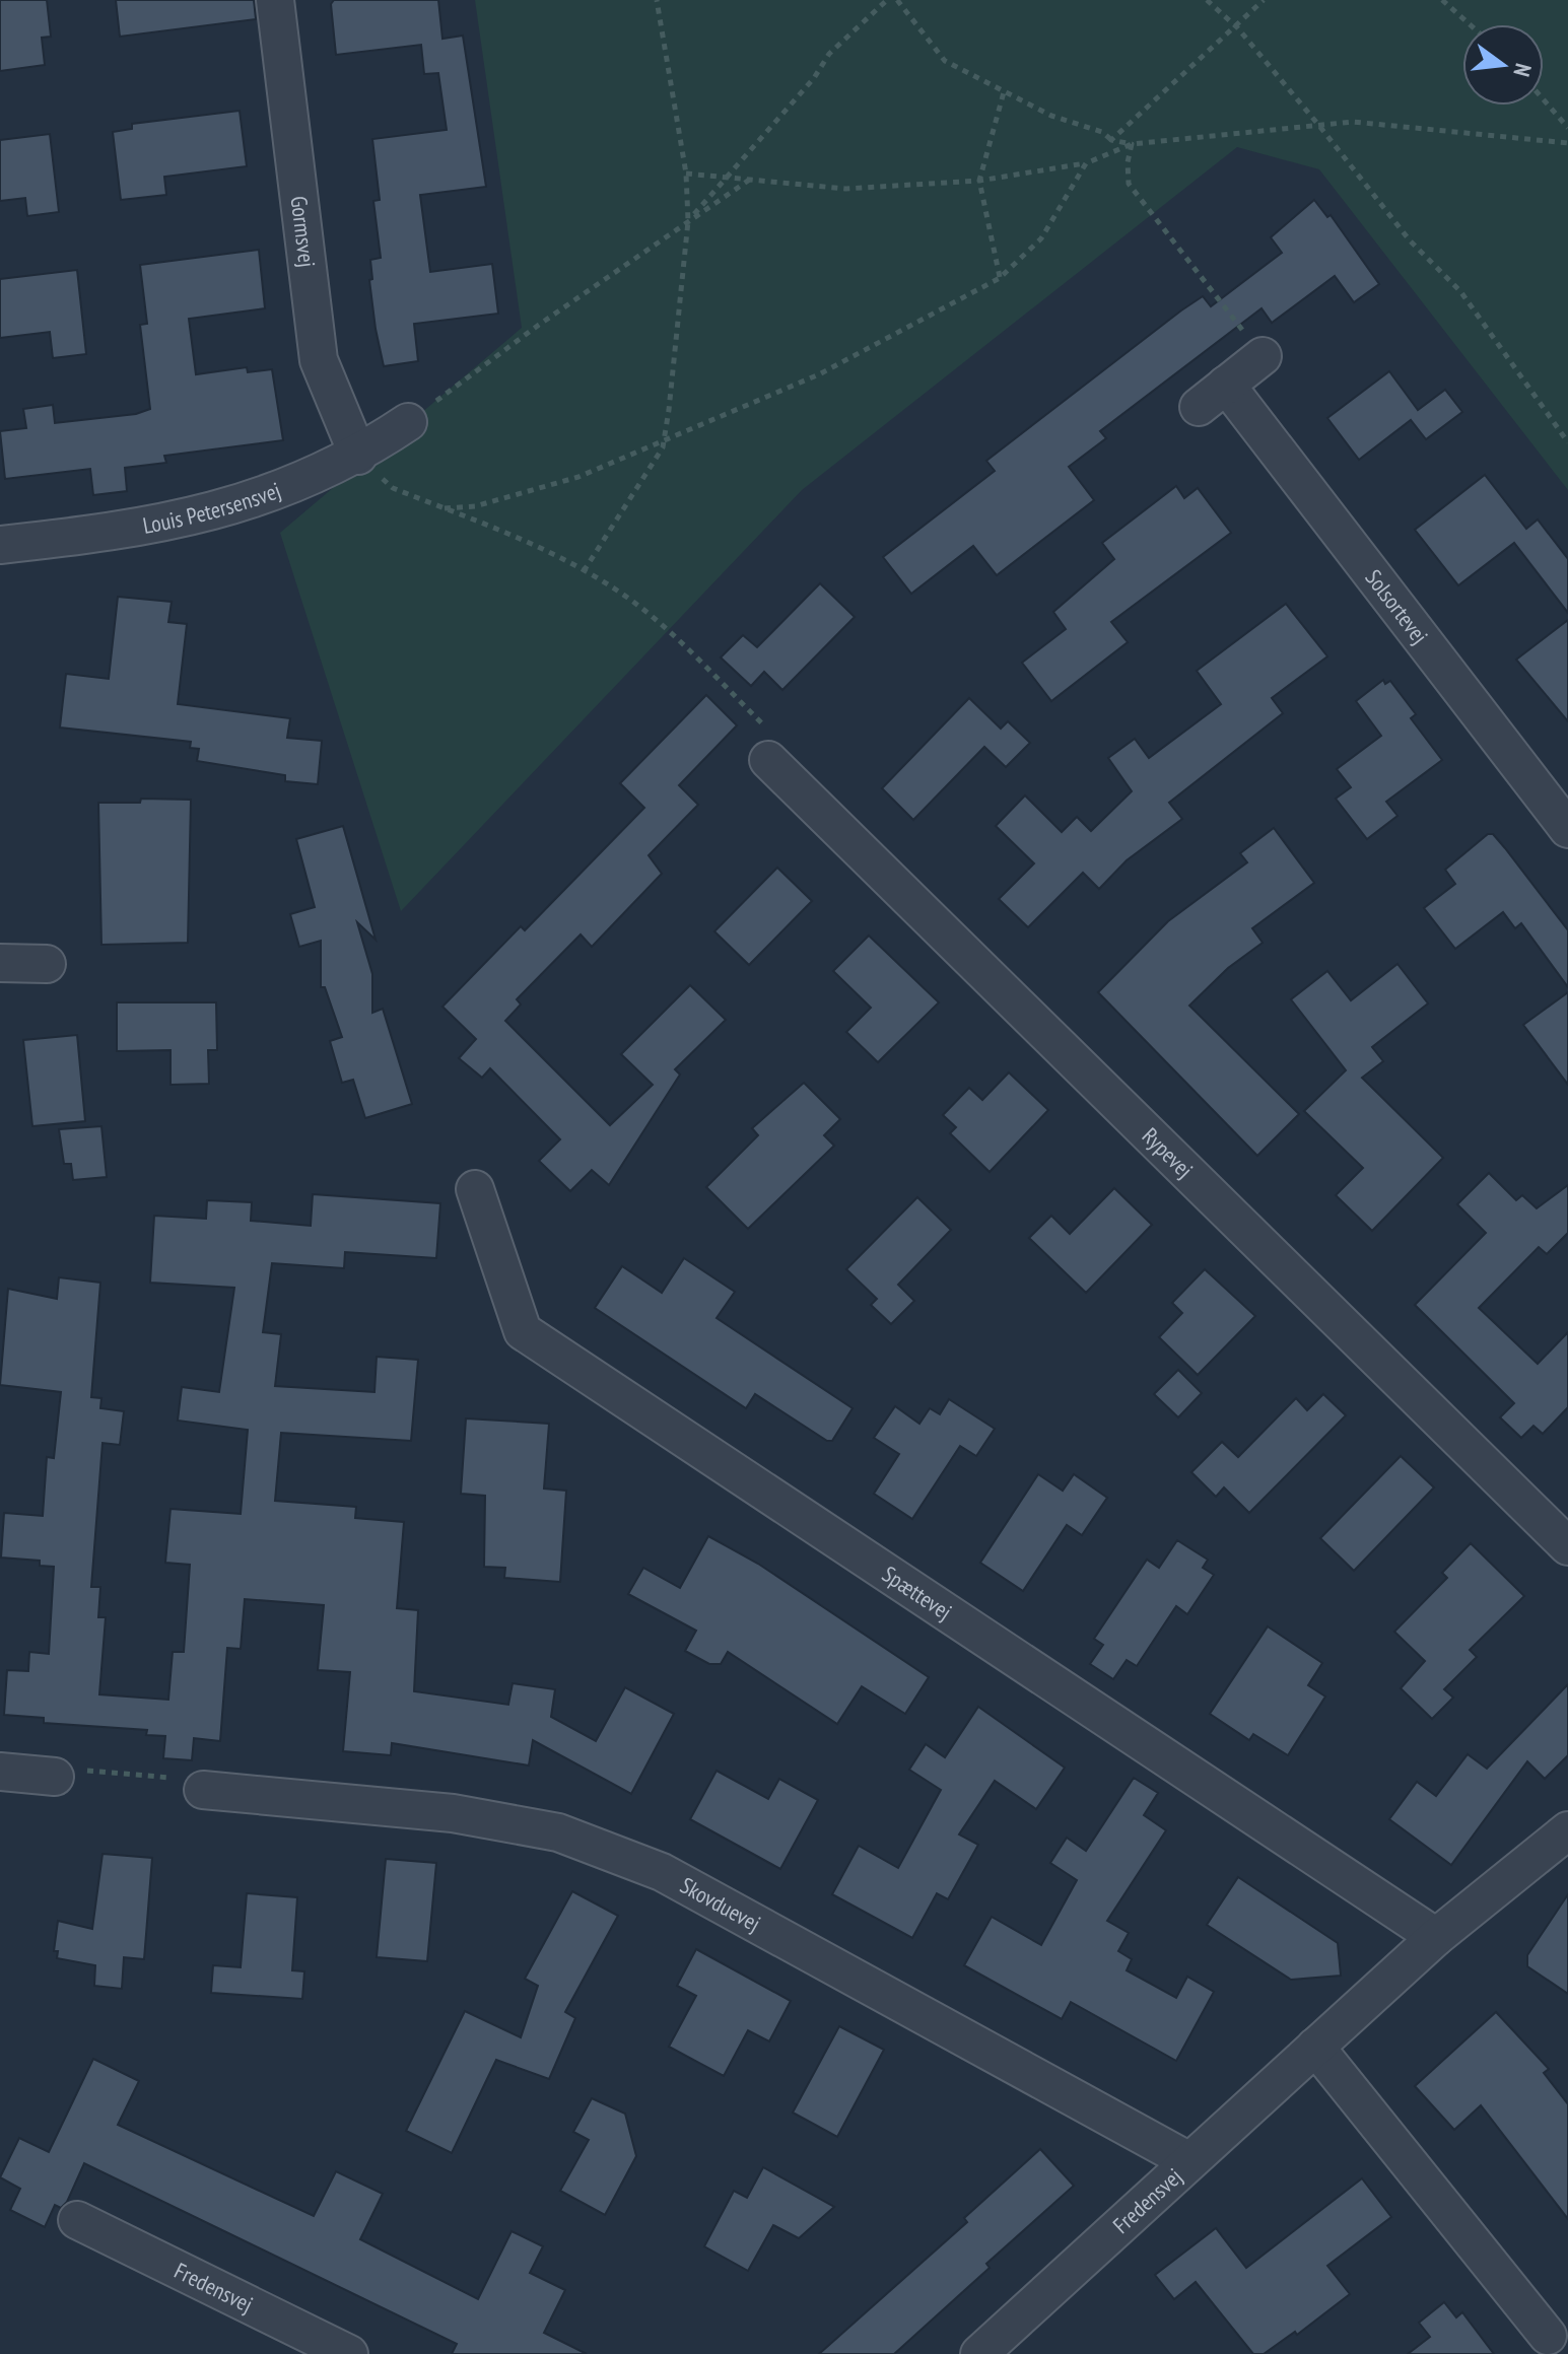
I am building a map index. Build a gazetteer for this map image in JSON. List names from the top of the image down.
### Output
{
  "streets": {
    "street": [
      "Gormsvej",
      "Louis Petersensvej",
      "Solsortevej",
      "Rypevej",
      "Spættevej",
      "Skovduevej",
      "Fredensvej"
    ]
  },
  "crossings": [
    ["Gormsvej", "Louis Petersensvej"],
    ["Spættevej", "Fredensvej"],
    ["Skovduevej", "Fredensvej"]
  ],
  "north": "right"
}
